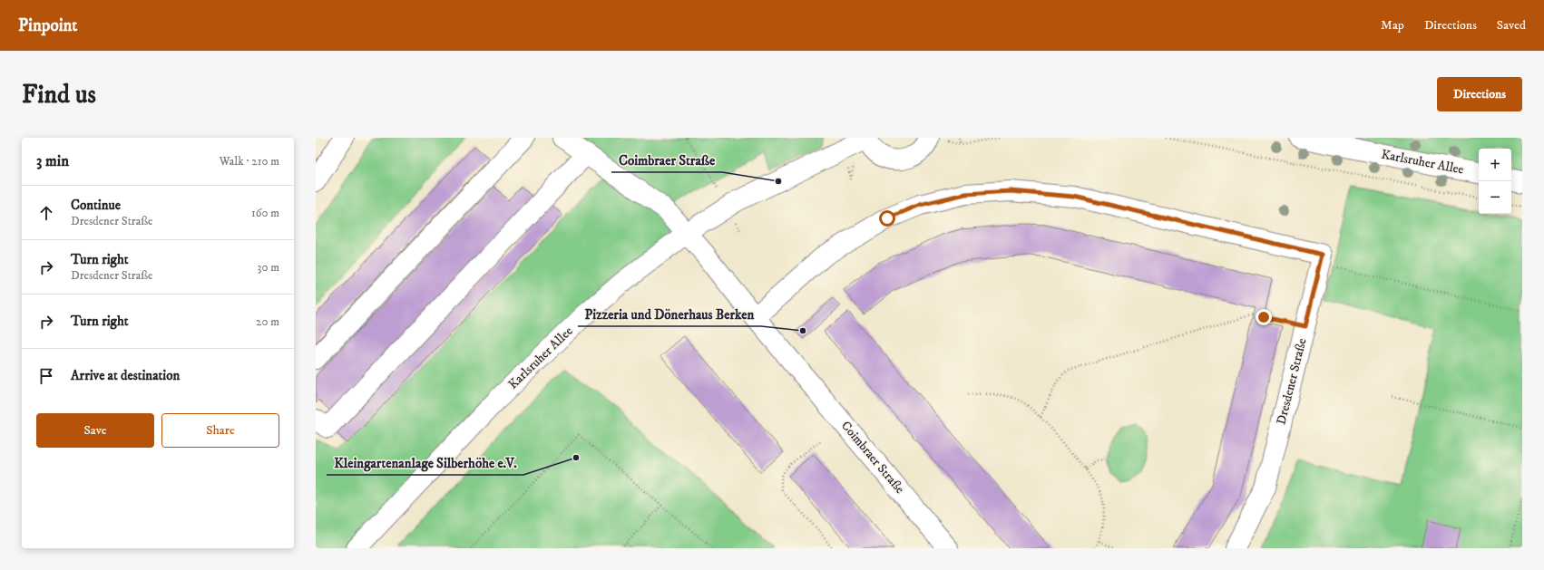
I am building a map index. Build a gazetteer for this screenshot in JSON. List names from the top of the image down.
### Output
{
  "streets": {
    "street": ["Karlsruher Allee", "Dresdener Straße", "Coimbraer Straße"]
  },
  "crossings": [
    ["Karlsruher Allee", "Coimbraer Straße"]
  ],
  "places": ["Coimbraer Straße", "Pizzeria und Dönerhaus Berken", "Kleingartenanlage Silberhöhe e.V."],
  "page": {
    "header": "Pinpoint",
    "nav": ["Map", "Directions", "Saved"],
    "buttons": [
      "Directions",
      ["Save", "Share"]
    ],
    "title": "Find us",
    "heading": ["3 min", "Walk · 210 m"],
    "map_buttons": ["+", "−"],
    "list": [
      ["Continue", "Dresdener Straße", "160 m"],
      ["Turn right", "Dresdener Straße", "30 m"],
      ["Turn right", "20 m"],
      "Arrive at destination"
    ]
  }
}
